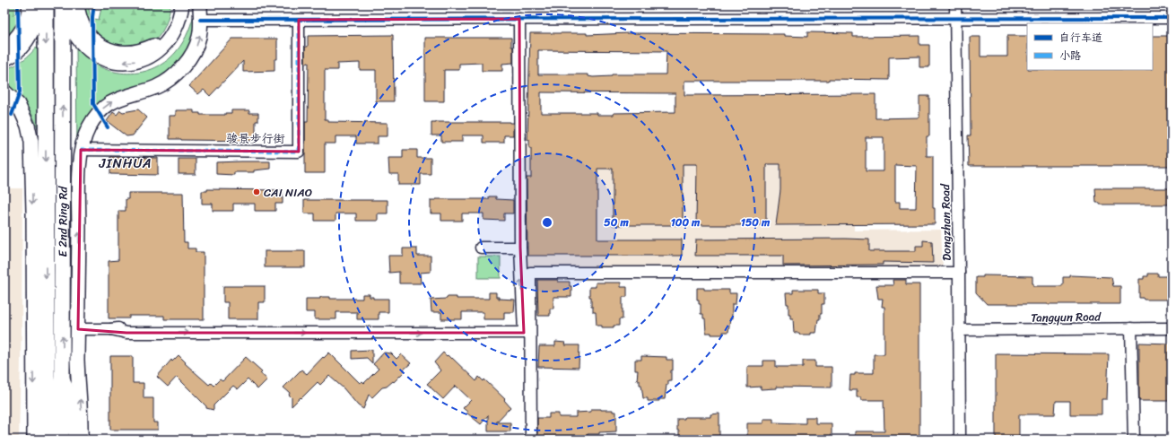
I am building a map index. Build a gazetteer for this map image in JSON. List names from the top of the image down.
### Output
{
  "streets": {
    "highway": ["E 2nd Ring Rd"],
    "street": ["骏景步行街", "Dongzhan Road", "Tangyun Road"]
  },
  "crossings": [
    ["Dongzhan Road", "Tangyun Road"]
  ],
  "districts": ["JINHUA"],
  "places": ["CAI NIAO"],
  "legend": ["自行车道", "小路"],
  "rings": ["50 m", "100 m", "150 m"]
}
